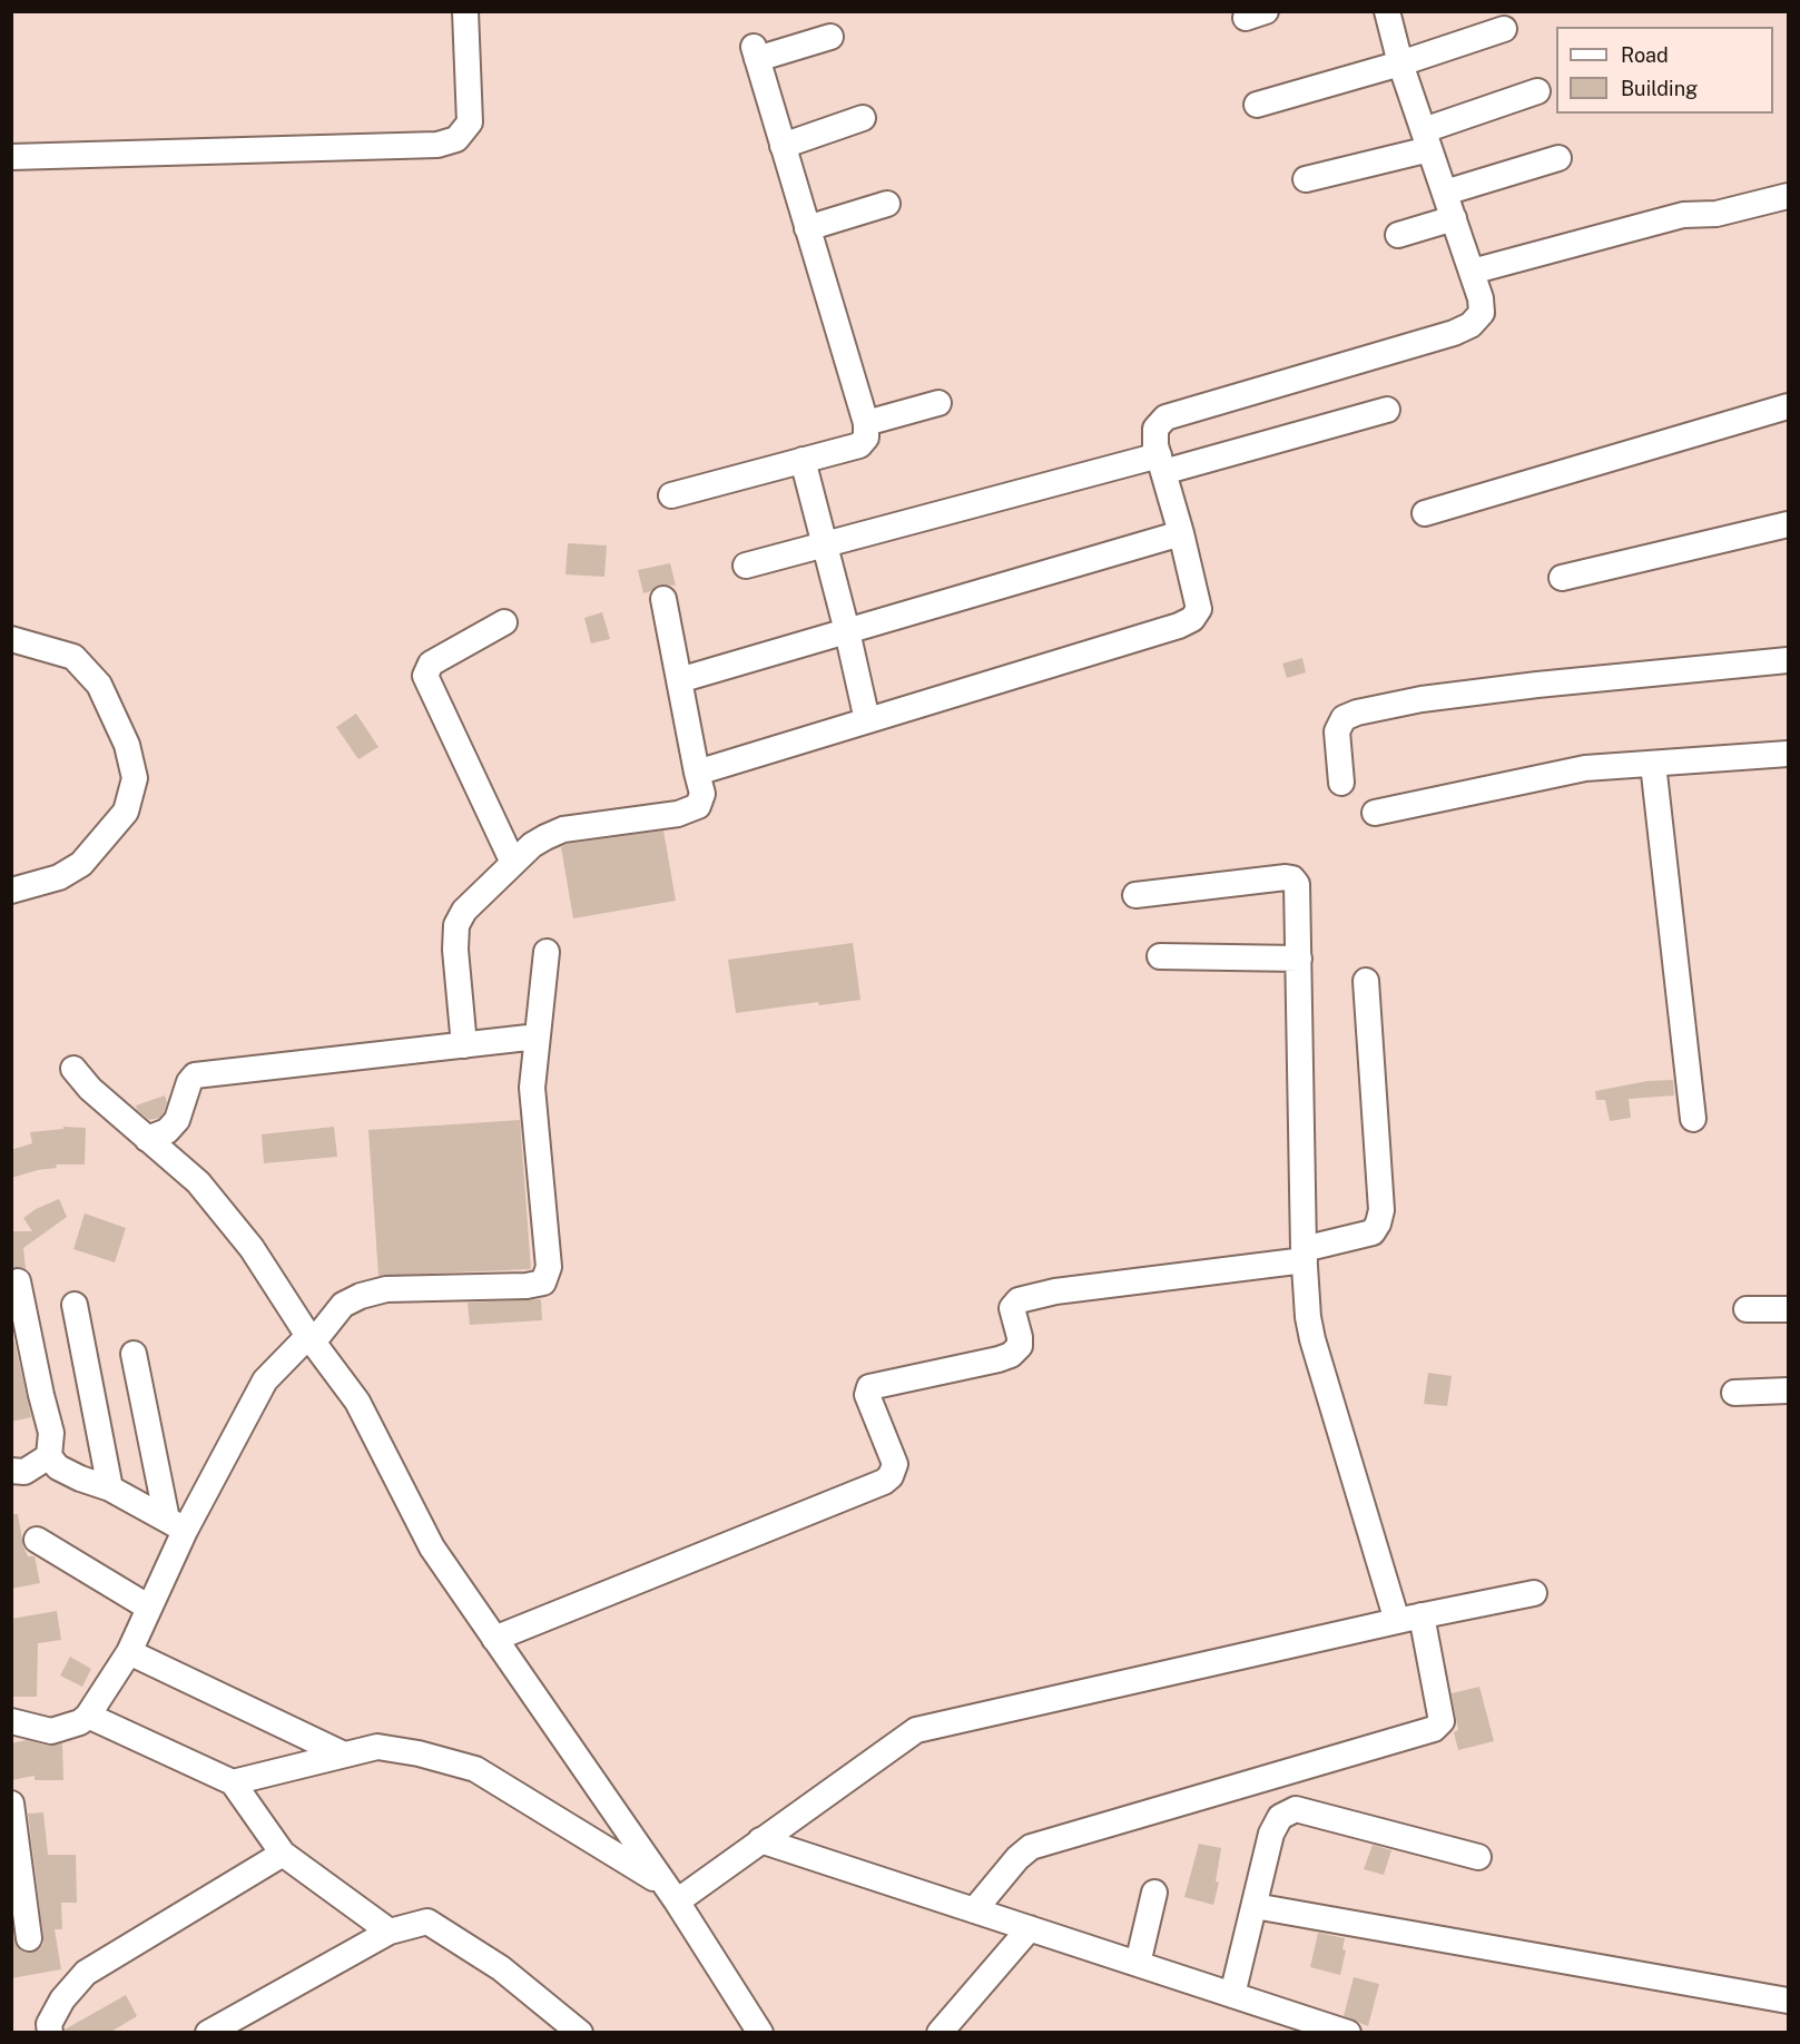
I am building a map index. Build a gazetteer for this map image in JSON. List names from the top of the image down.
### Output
{
  "legend": ["Road", "Building"]
}
